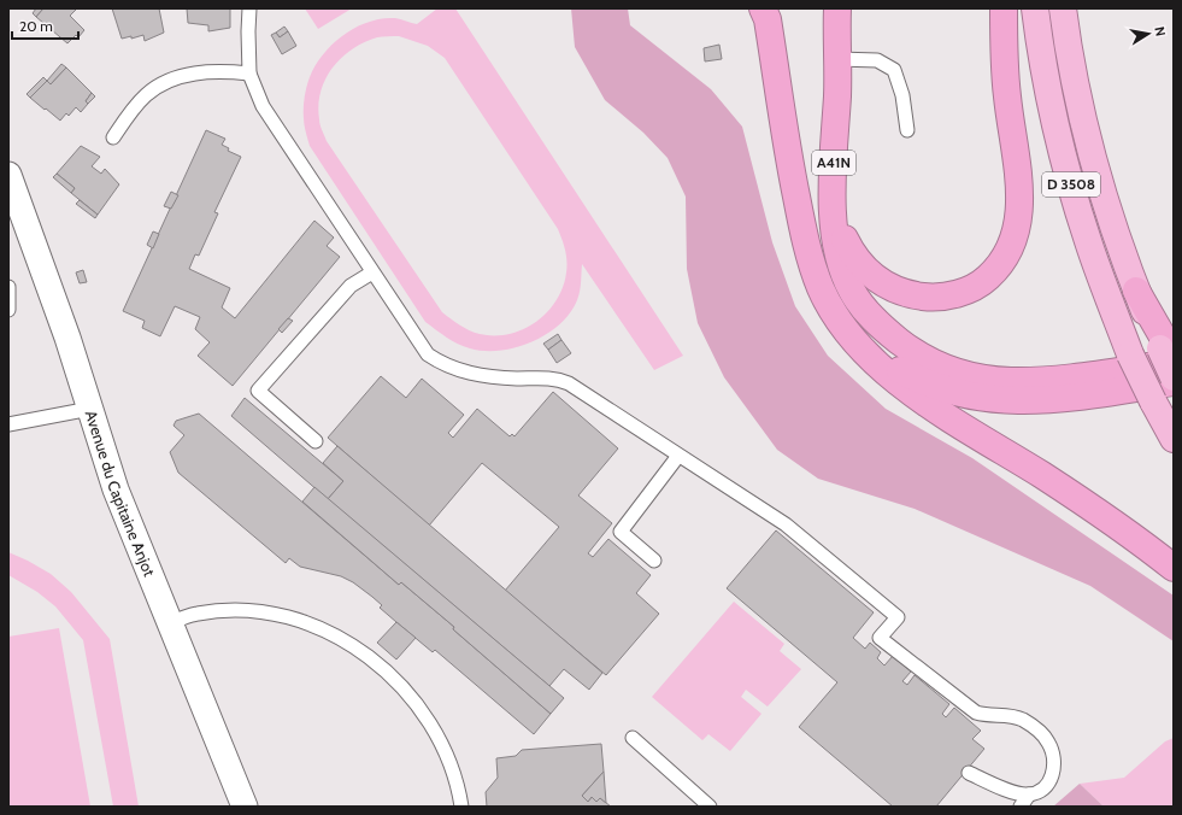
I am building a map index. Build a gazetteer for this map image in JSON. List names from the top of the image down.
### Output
{
  "streets": {
    "highway": ["A41N", "D 3508"],
    "street": ["Avenue du Capitaine Anjot"]
  },
  "scale_bar": "20 m",
  "north": "right"
}
